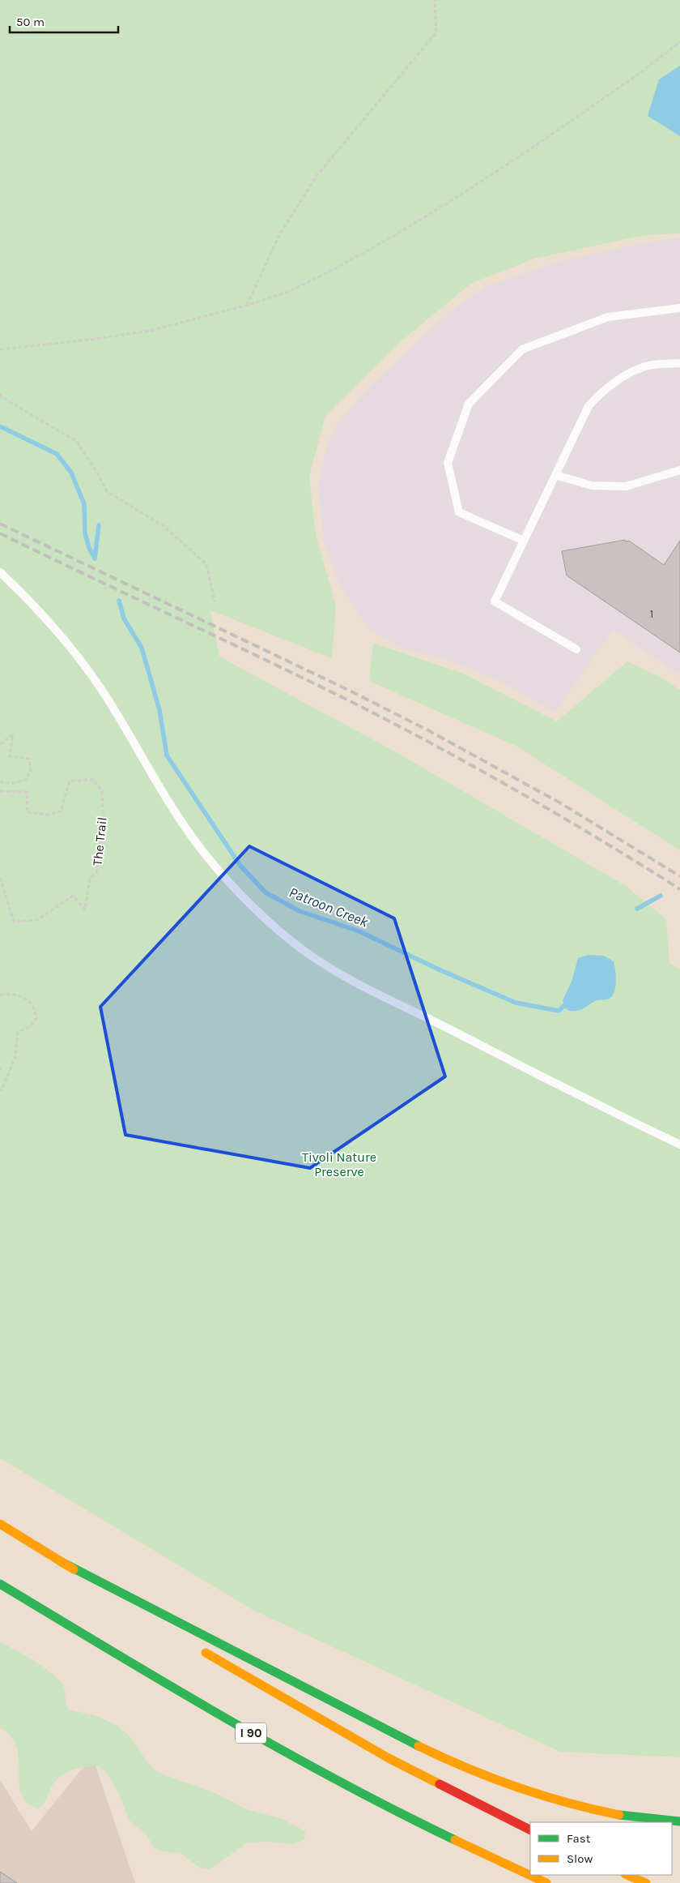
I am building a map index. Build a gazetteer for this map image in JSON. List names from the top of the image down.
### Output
{
  "streets": {
    "highway": ["I 90"],
    "path": ["The Trail"]
  },
  "water": ["Patroon Creek"],
  "parks": ["Tivoli Nature Preserve"],
  "house_numbers": ["1"],
  "legend": ["Fast", "Slow"],
  "scale_bar": "50 m"
}
